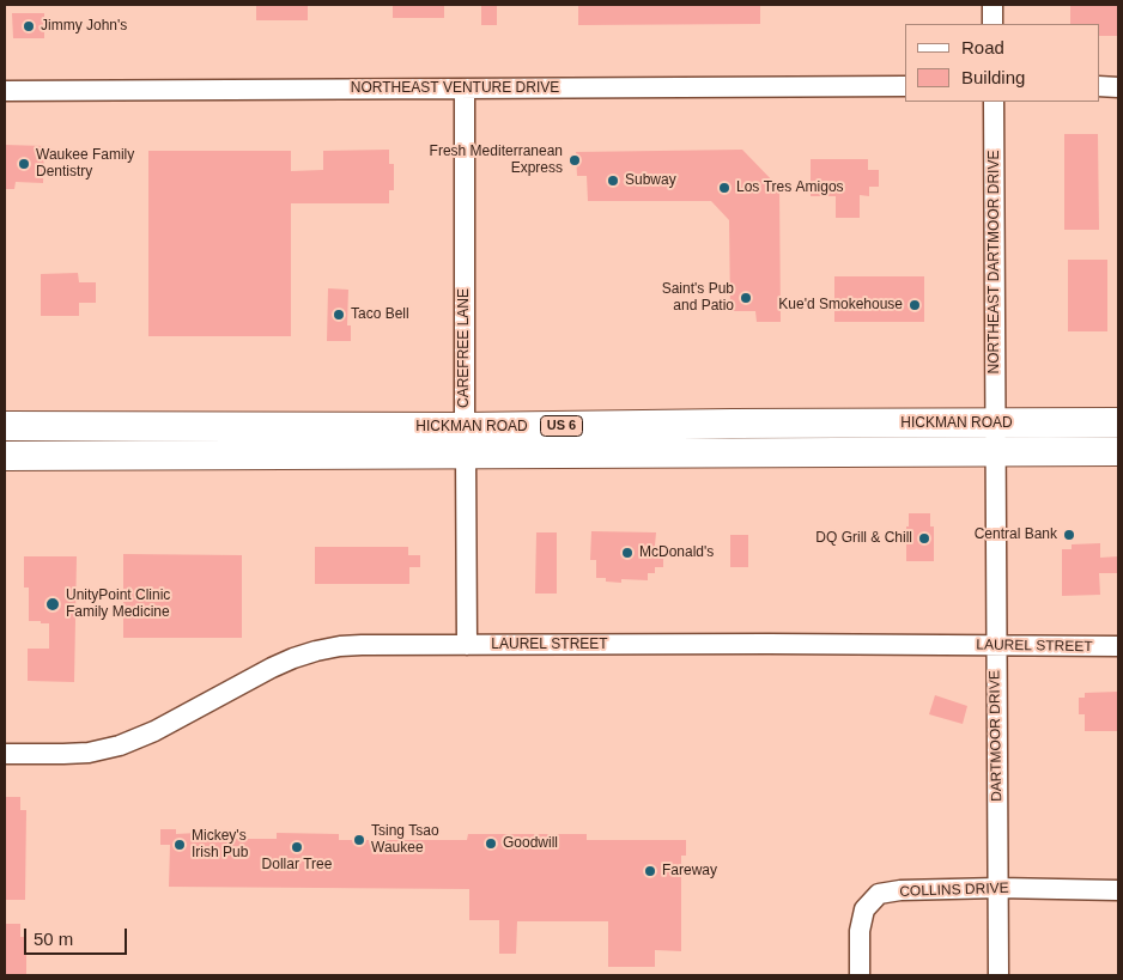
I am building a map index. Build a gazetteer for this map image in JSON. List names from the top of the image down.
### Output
{
  "streets": {
    "highway": ["HICKMAN ROAD", "US 6"],
    "street": [
      "NORTHEAST VENTURE DRIVE",
      "NORTHEAST DARTMOOR DRIVE",
      "CAREFREE LANE",
      "LAUREL STREET",
      "DARTMOOR DRIVE",
      "COLLINS DRIVE"
    ]
  },
  "crossings": [
    ["NORTHEAST VENTURE DRIVE", "CAREFREE LANE"],
    ["NORTHEAST DARTMOOR DRIVE", "HICKMAN ROAD"],
    ["NORTHEAST DARTMOOR DRIVE", "DARTMOOR DRIVE"],
    ["CAREFREE LANE", "HICKMAN ROAD"],
    ["CAREFREE LANE", "LAUREL STREET"],
    ["HICKMAN ROAD", "DARTMOOR DRIVE"],
    ["LAUREL STREET", "DARTMOOR DRIVE"],
    ["DARTMOOR DRIVE", "COLLINS DRIVE"]
  ],
  "places": [
    "Jimmy John's",
    "Fresh Mediterranean Express",
    "Waukee Family Dentistry",
    "Subway",
    "Los Tres Amigos",
    "Saint's Pub and Patio",
    "Kue'd Smokehouse",
    "Taco Bell",
    "Central Bank",
    "DQ Grill & Chill",
    "McDonald's",
    "UnityPoint Clinic Family Medicine",
    "Tsing Tsao Waukee",
    "Goodwill",
    "Mickey's Irish Pub",
    "Dollar Tree",
    "Fareway"
  ],
  "legend": ["Road", "Building"],
  "scale_bar": "50 m"
}
